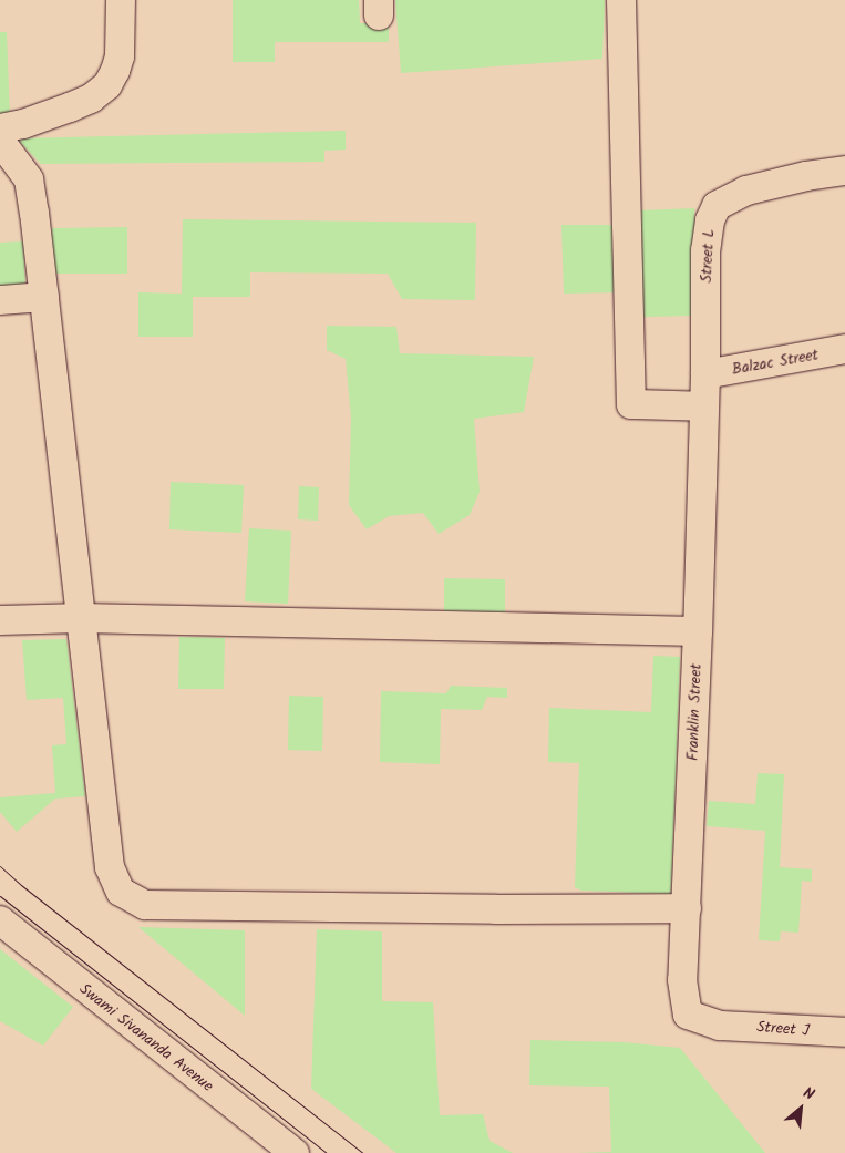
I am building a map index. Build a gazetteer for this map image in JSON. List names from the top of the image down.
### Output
{
  "streets": {
    "street": [
      "Street L",
      "Balzac Street",
      "Franklin Street",
      "Street J",
      "Swami Sivananda Avenue"
    ]
  },
  "crossings": [
    ["Street L", "Balzac Street"],
    ["Street L", "Franklin Street"],
    ["Balzac Street", "Franklin Street"],
    ["Franklin Street", "Street J"]
  ],
  "north": "top right"
}
